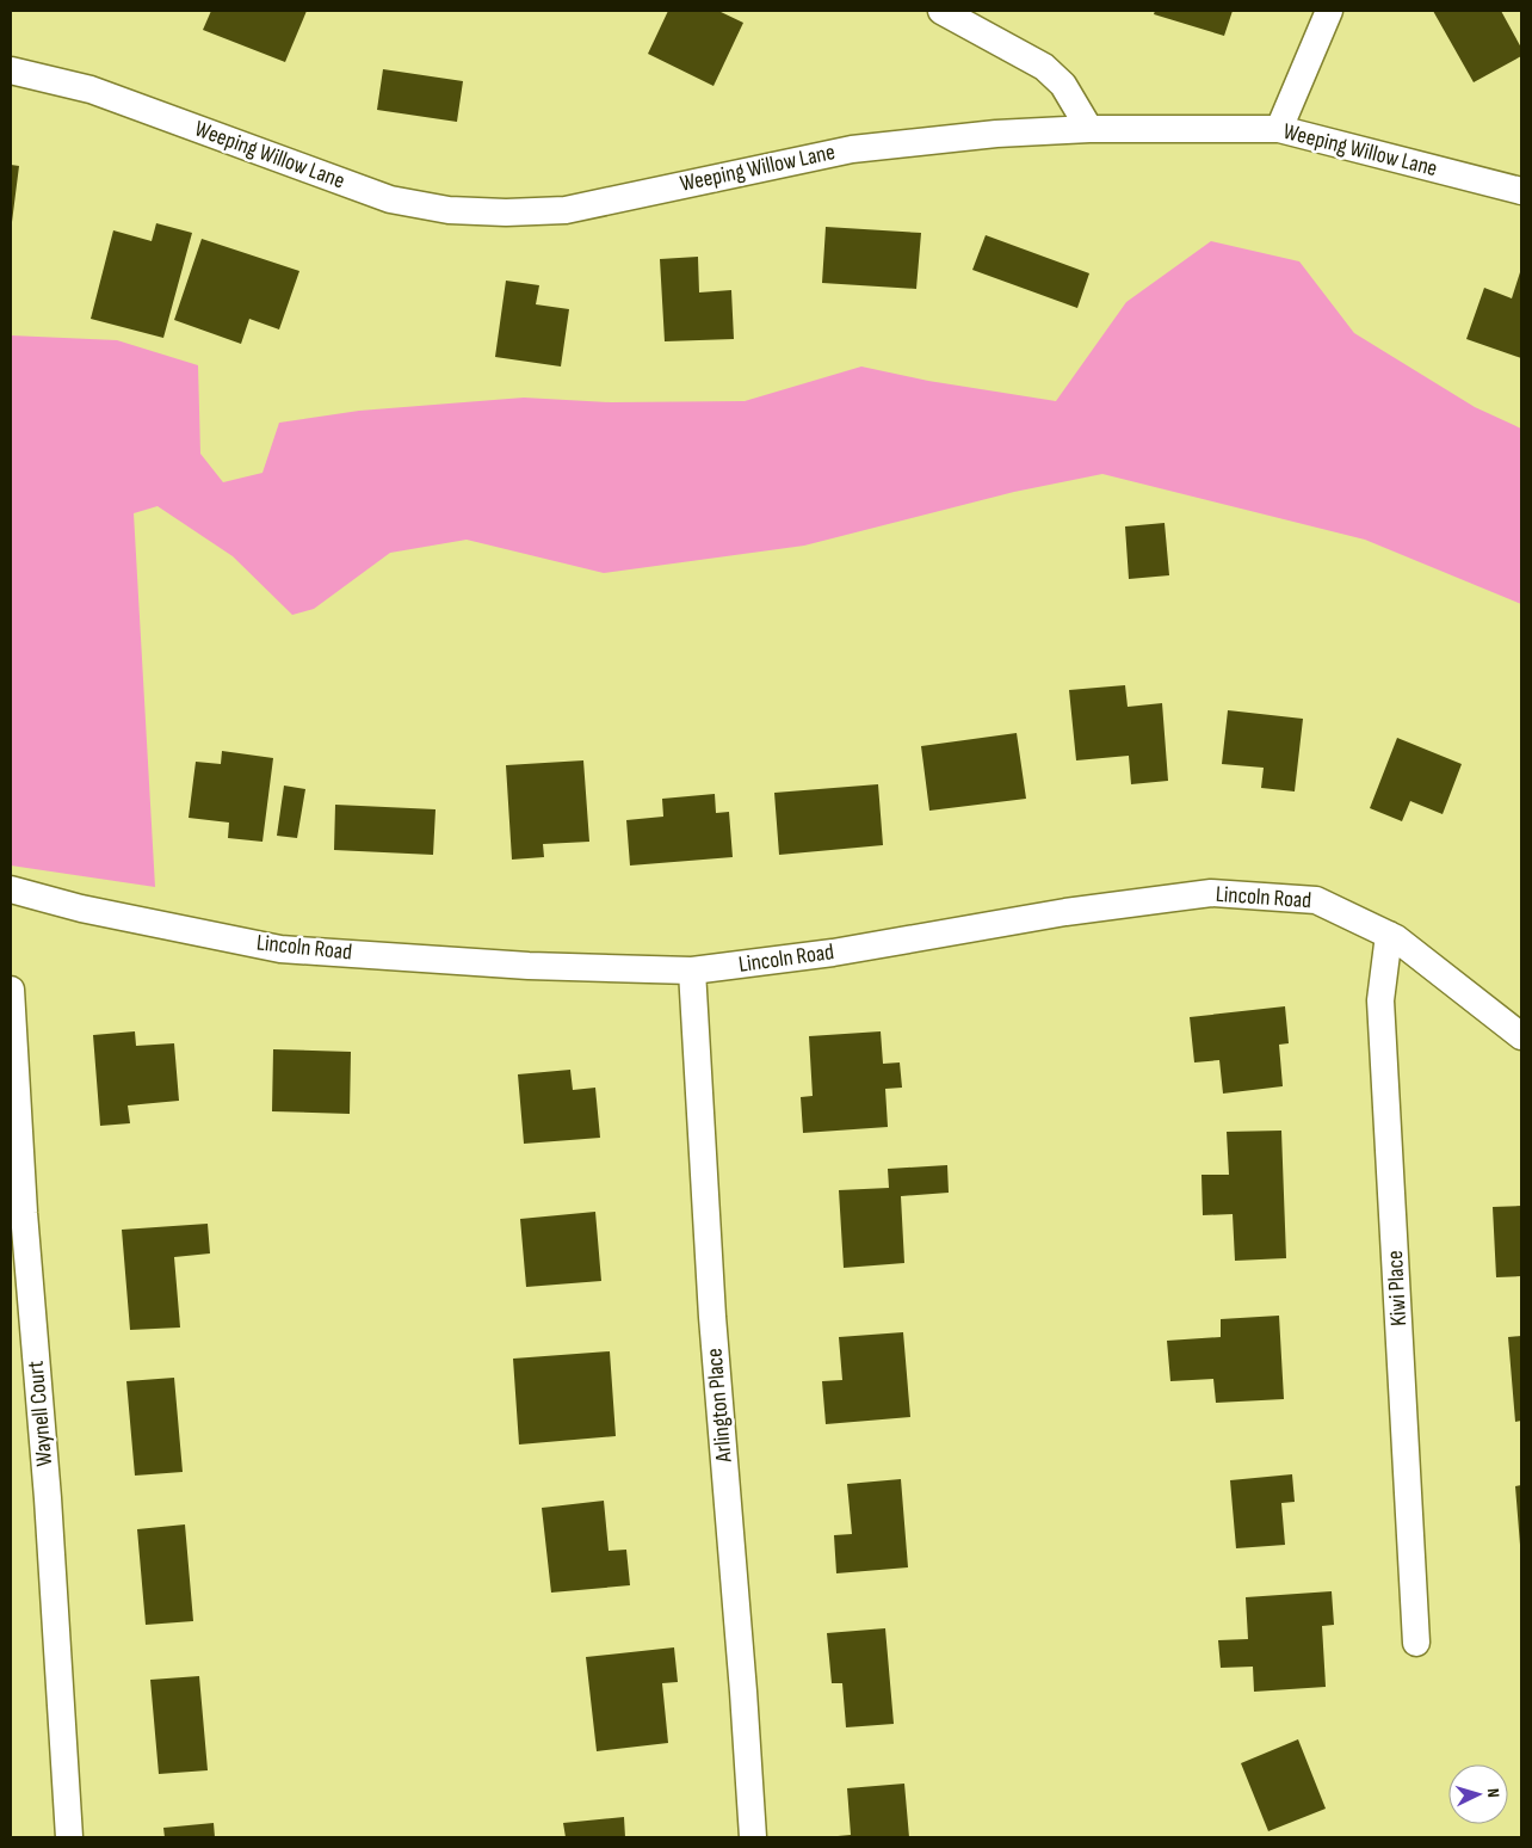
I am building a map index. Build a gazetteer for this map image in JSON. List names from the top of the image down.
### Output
{
  "streets": {
    "street": [
      "Weeping Willow Lane",
      "Lincoln Road",
      "Kiwi Place",
      "Arlington Place",
      "Waynell Court"
    ]
  },
  "crossings": [
    ["Lincoln Road", "Kiwi Place"],
    ["Lincoln Road", "Arlington Place"]
  ],
  "north": "right"
}
